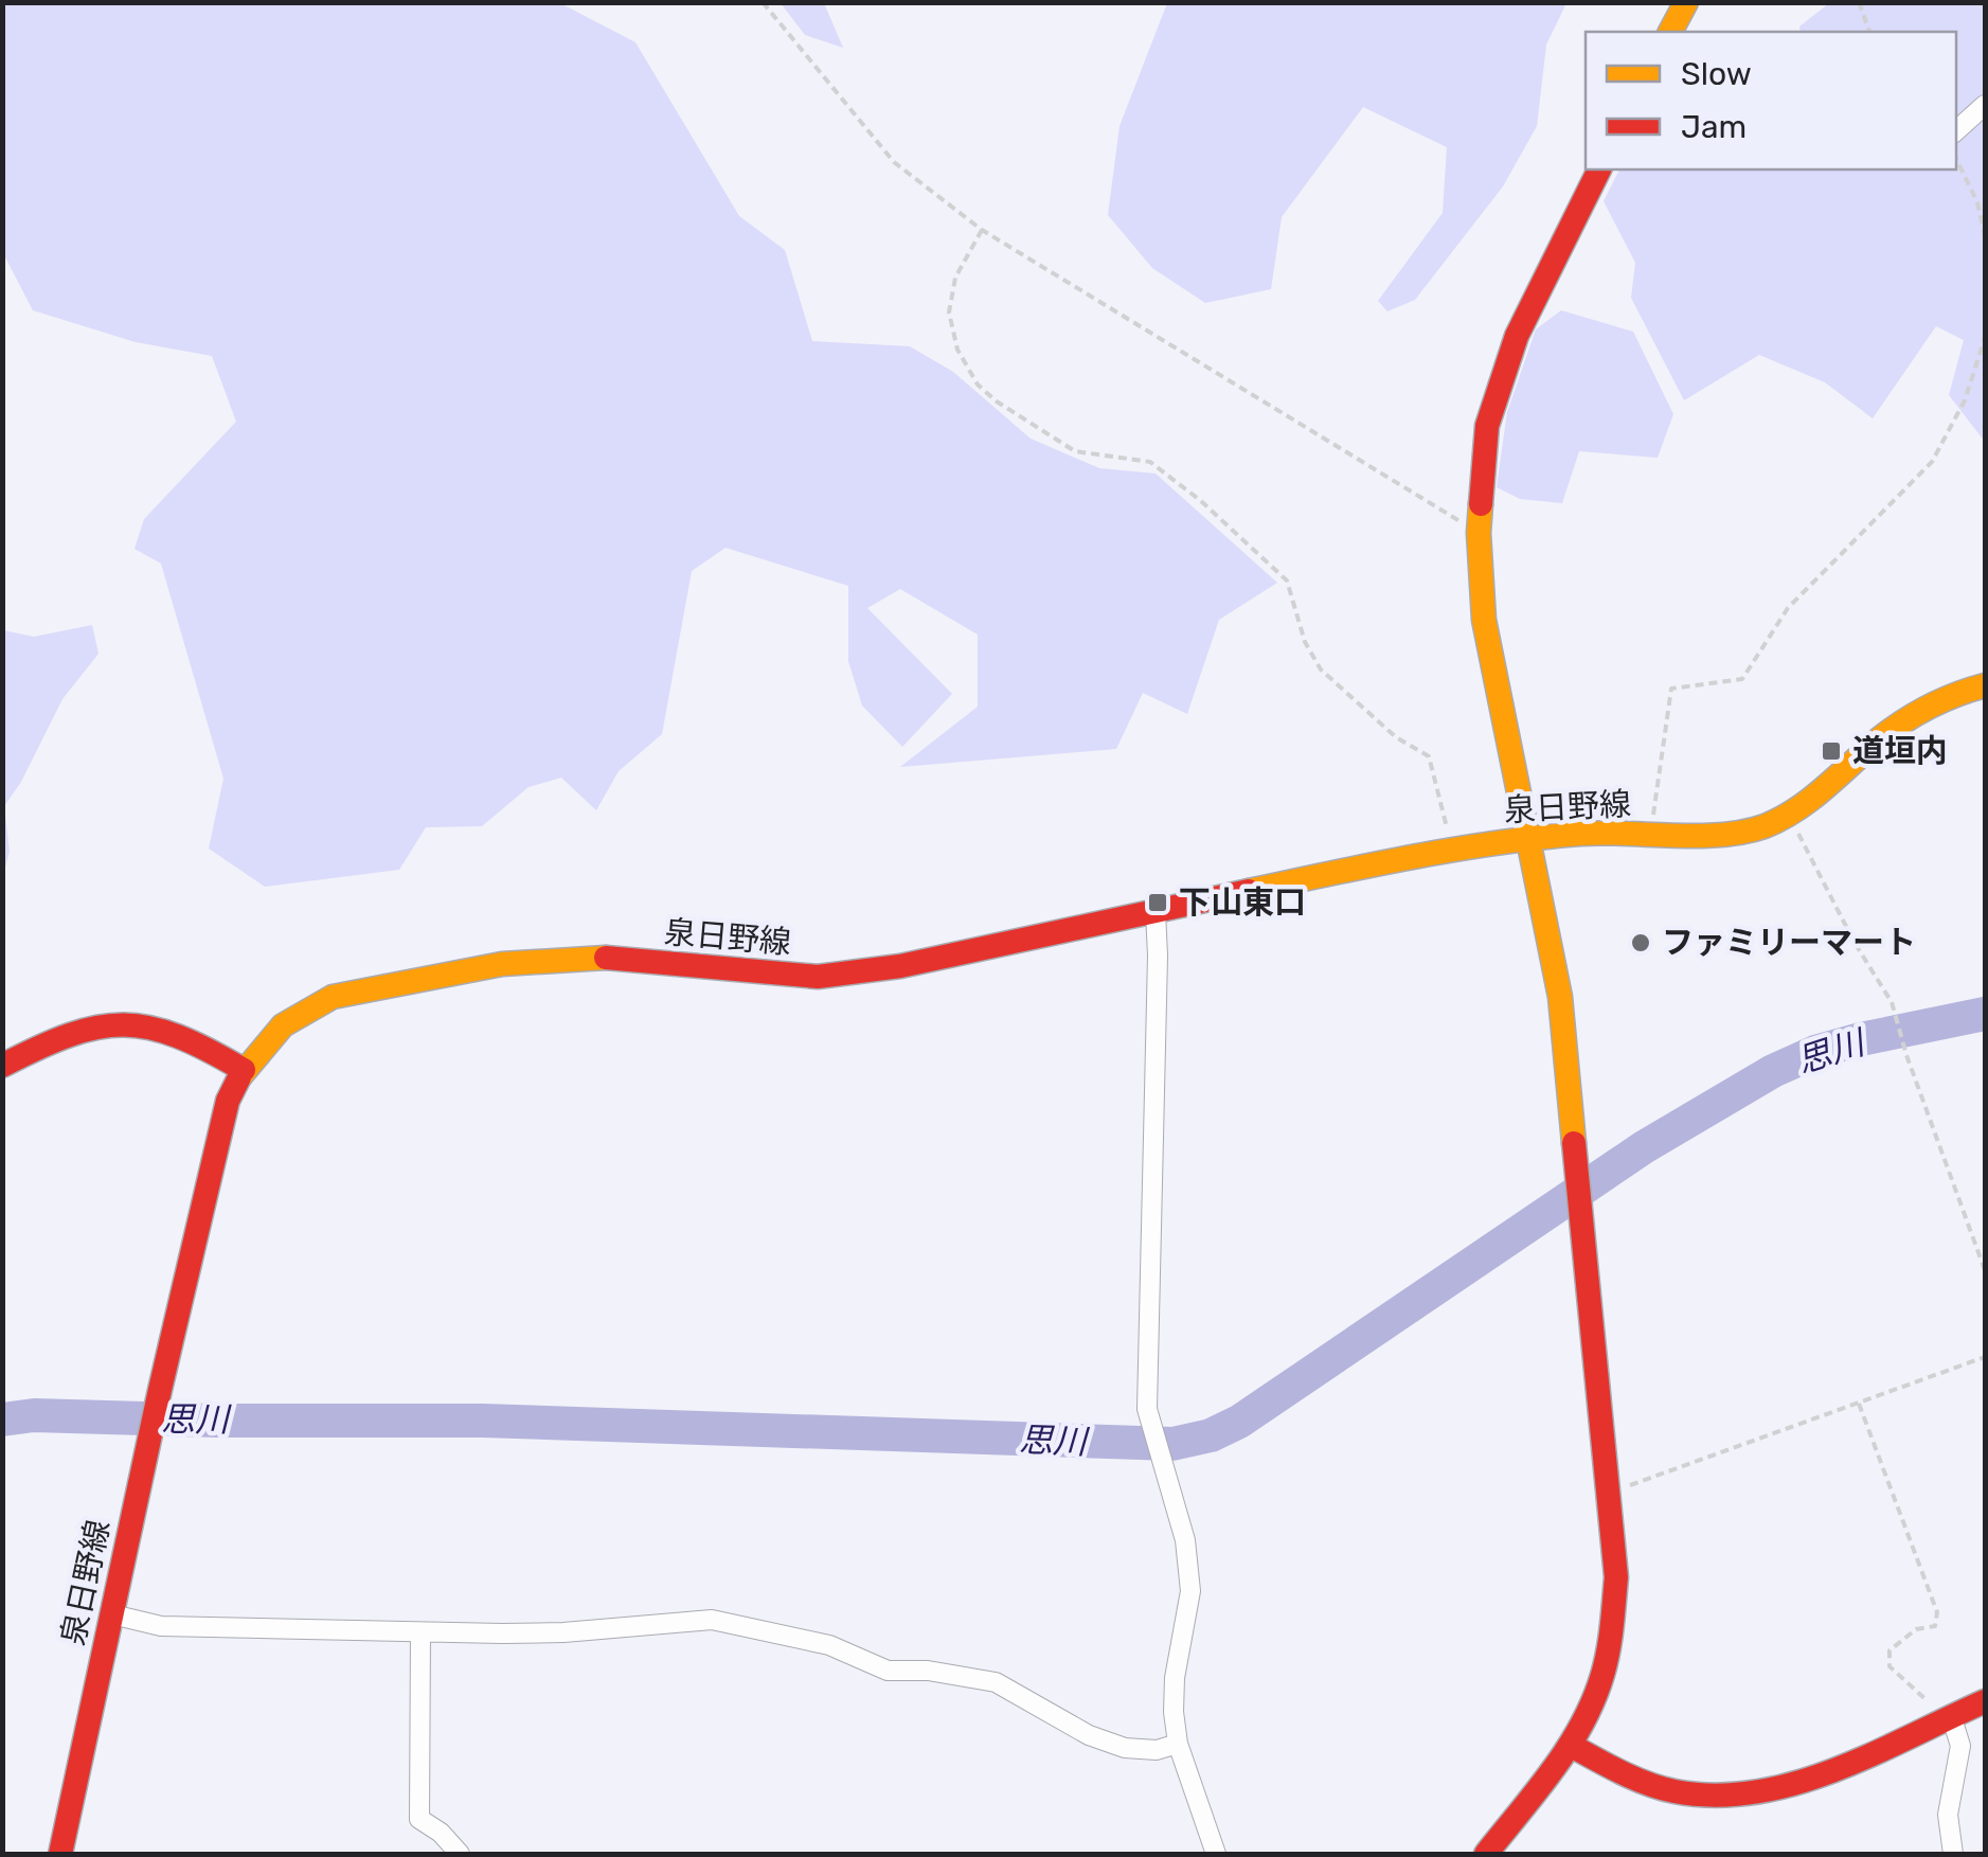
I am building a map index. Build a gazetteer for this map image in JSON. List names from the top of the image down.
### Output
{
  "streets": {
    "main road": ["泉日野線"]
  },
  "water": ["思川"],
  "places": {
    "transit": ["道垣内", "下山東口"],
    "other": ["ファミリーマート"]
  },
  "legend": ["Slow", "Jam"]
}
